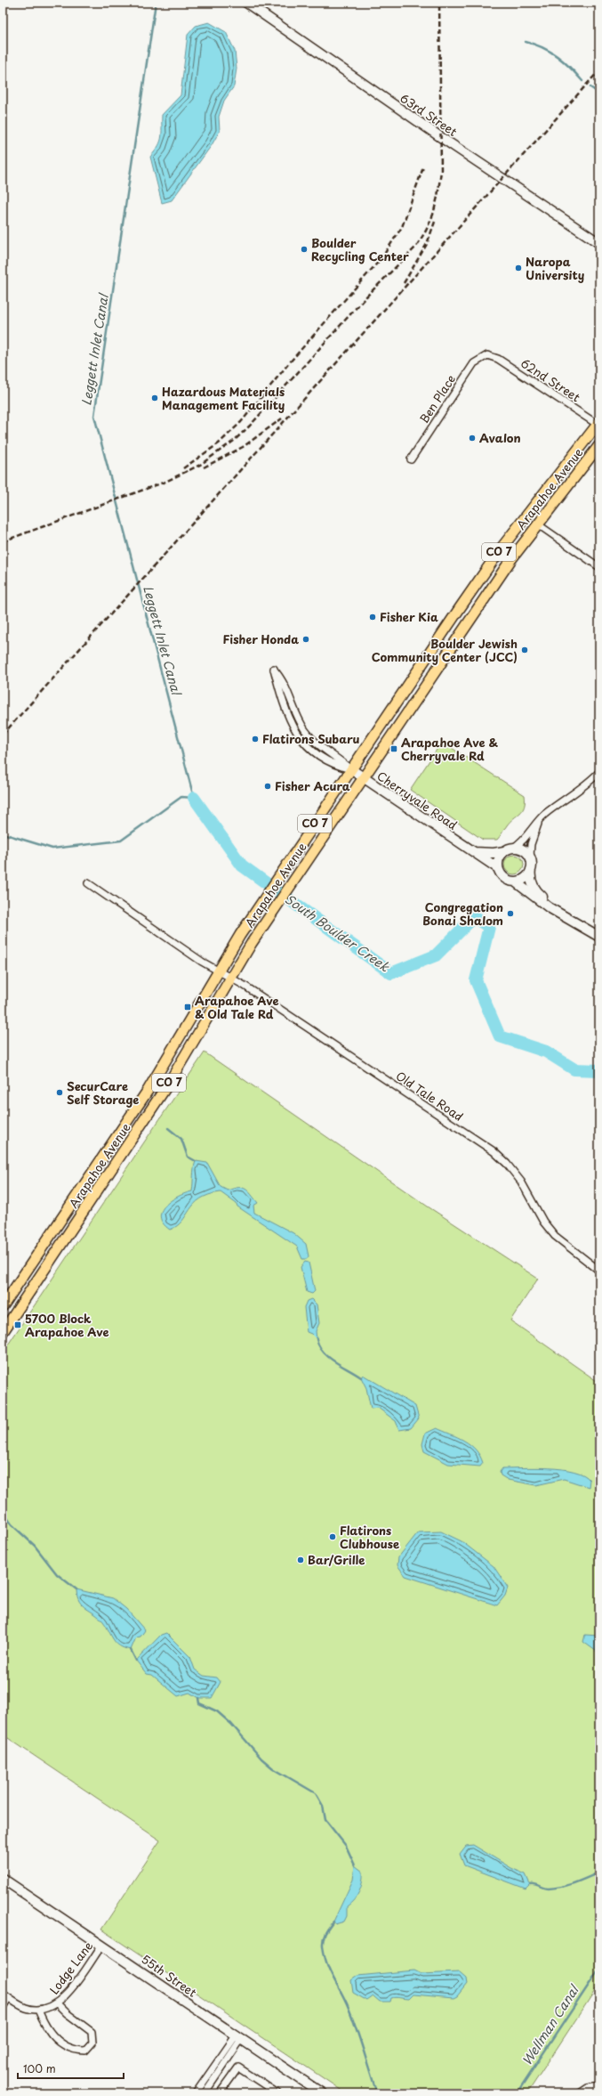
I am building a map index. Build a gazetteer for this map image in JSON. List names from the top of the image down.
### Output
{
  "streets": {
    "main road": ["Arapahoe Avenue", "CO 7"],
    "street": [
      "63rd Street",
      "62nd Street",
      "Ben Place",
      "Cherryvale Road",
      "Old Tale Road",
      "Lodge Lane",
      "55th Street"
    ]
  },
  "crossings": [
    ["62nd Street", "Ben Place"],
    ["62nd Street", "Arapahoe Avenue"],
    ["Arapahoe Avenue", "Cherryvale Road"],
    ["Arapahoe Avenue", "Old Tale Road"],
    ["Lodge Lane", "55th Street"]
  ],
  "water": ["Leggett Inlet Canal", "South Boulder Creek", "Wellman Canal"],
  "places": {
    "other": [
      "Boulder Recycling Center",
      "Naropa University",
      "Hazardous Materials Management Facility",
      "Avalon",
      "Fisher Kia",
      "Fisher Honda",
      "Boulder Jewish Community Center (JCC)",
      "Flatirons Subaru",
      "Fisher Acura",
      "Congregation Bonai Shalom",
      "SecurCare Self Storage",
      "Flatirons Clubhouse",
      "Bar/Grille"
    ],
    "transit": ["Arapahoe Ave & Cherryvale Rd", "Arapahoe Ave & Old Tale Rd", "5700 Block Arapahoe Ave"]
  },
  "scale_bar": "100 m"
}
